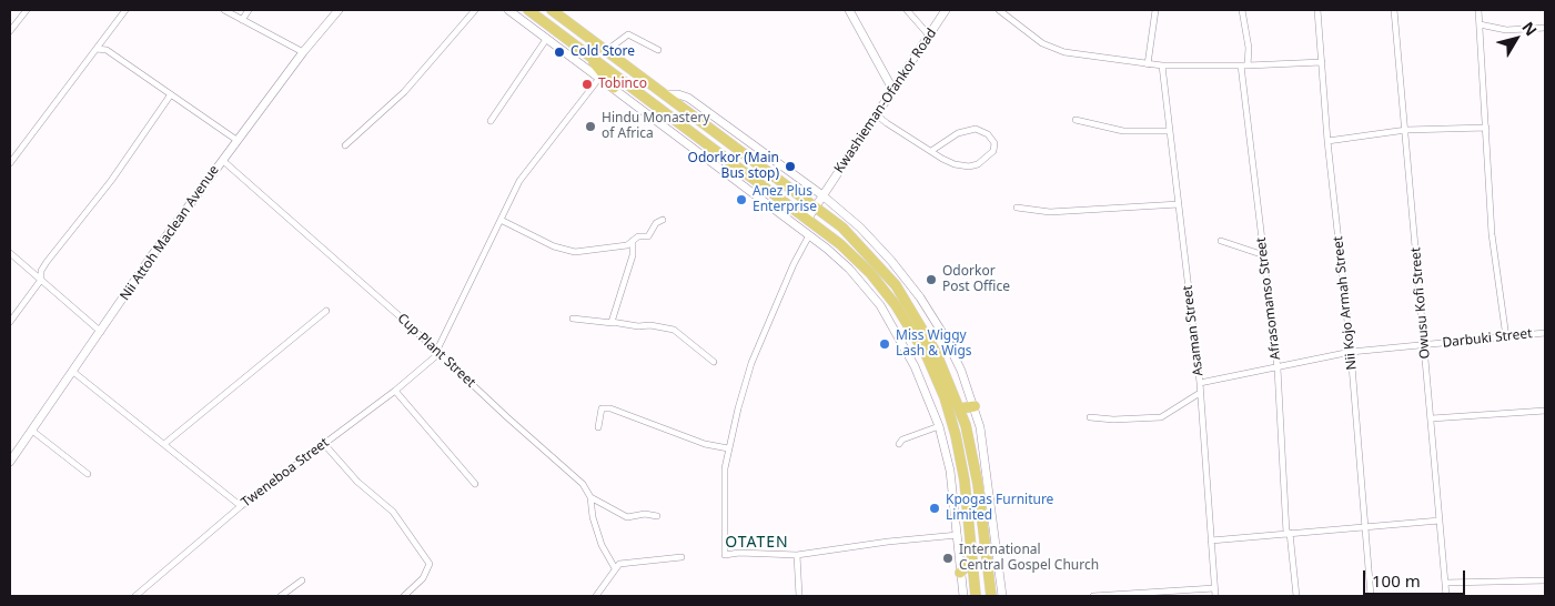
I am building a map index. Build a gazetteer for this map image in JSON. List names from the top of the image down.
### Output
{
  "streets": {
    "street": [
      "Kwashieman-Ofankor Road",
      "Nii Attoh Maclean Avenue",
      "Afrasomanso Street",
      "Nii Kojo Armah Street",
      "Owusu Kofi Street",
      "Asaman Street",
      "Darbuki Street",
      "Cup Plant Street",
      "Tweneboa Street"
    ]
  },
  "crossings": [
    ["Nii Attoh Maclean Avenue", "Cup Plant Street"],
    ["Afrasomanso Street", "Darbuki Street"],
    ["Nii Kojo Armah Street", "Darbuki Street"],
    ["Owusu Kofi Street", "Darbuki Street"],
    ["Asaman Street", "Darbuki Street"],
    ["Cup Plant Street", "Tweneboa Street"]
  ],
  "districts": ["OTATEN"],
  "places": [
    "Cold Store",
    "Tobinco",
    "Hindu Monastery of Africa",
    "Odorkor (Main Bus stop)",
    "Anez Plus Enterprise",
    "Odorkor Post Office",
    "Miss Wiggy Lash & Wigs",
    "Kpogas Furniture Limited",
    "International Central Gospel Church"
  ],
  "scale_bar": "100 m",
  "north": "top right"
}
